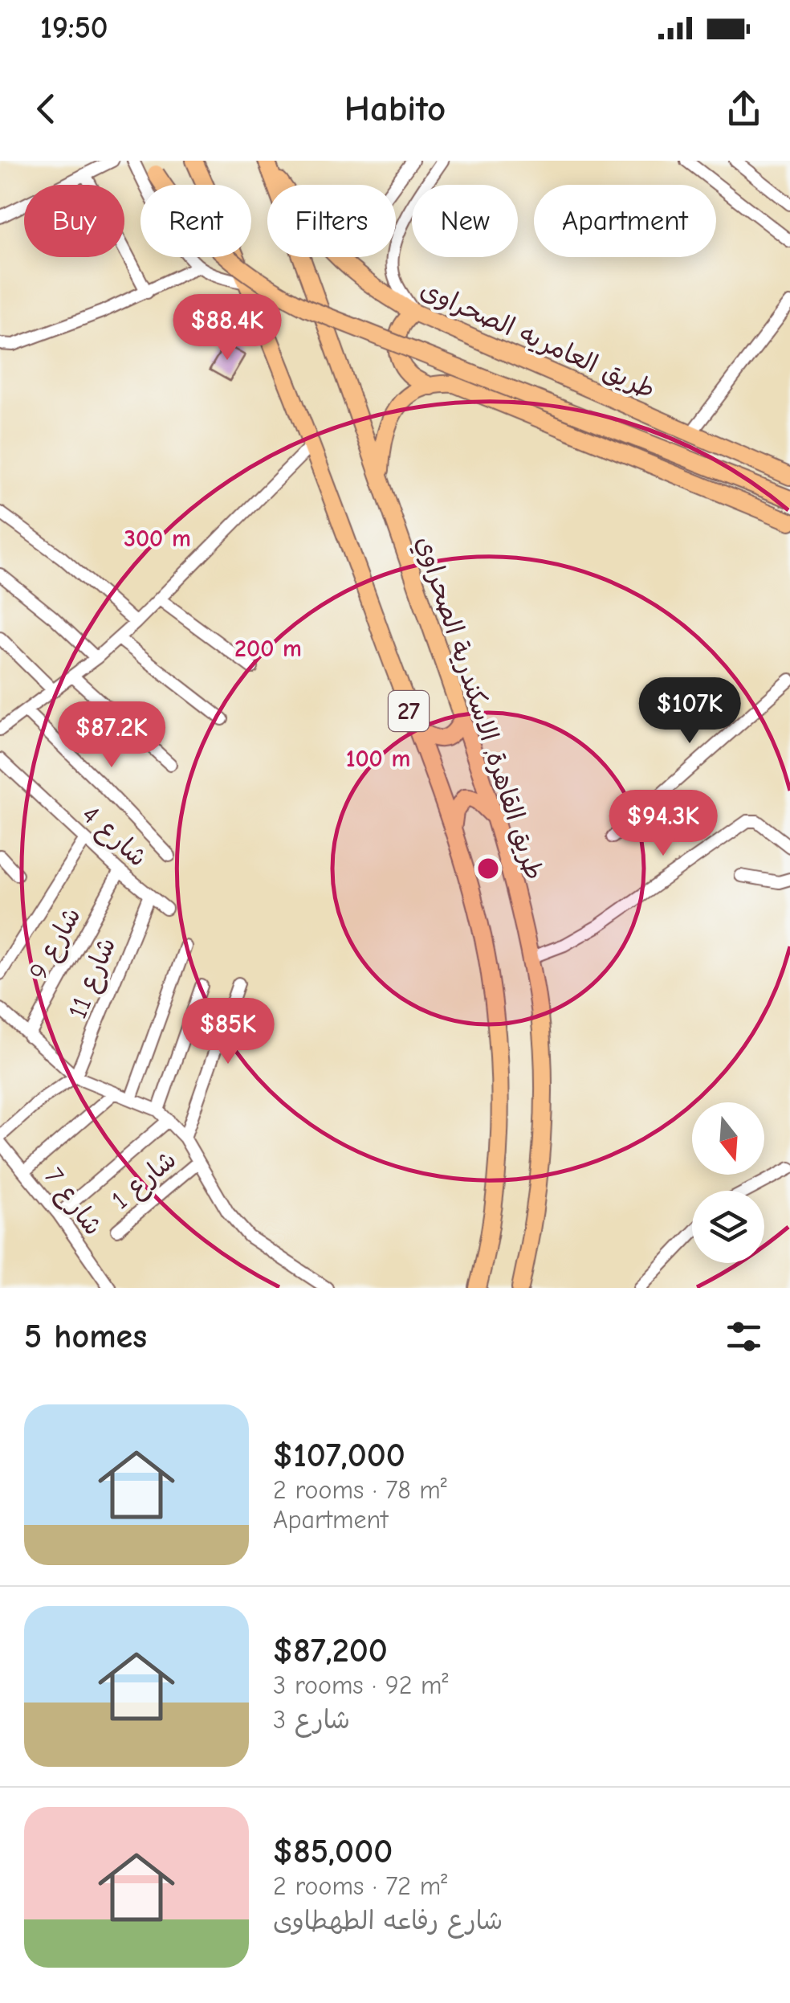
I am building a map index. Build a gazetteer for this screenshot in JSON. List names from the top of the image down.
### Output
{
  "streets": {
    "highway": ["طريق العامريه الصحراوى", "طريق القاهرة, الاسكندرية الصحراوي", "27"],
    "street": [
      "شارع 4",
      "شارع 9",
      "شارع 11",
      "شارع 1",
      "شارع 7"
    ]
  },
  "crossings": [
    ["طريق العامريه الصحراوى", "طريق القاهرة, الاسكندرية الصحراوي"],
    ["طريق القاهرة, الاسكندرية الصحراوي", "27"],
    ["شارع 4", "شارع 9"],
    ["شارع 4", "شارع 11"]
  ],
  "north": "bottom",
  "page": {
    "status": "19:50",
    "header": "Habito",
    "chip": [
      "Buy",
      "Rent",
      "Filters",
      "New",
      "Apartment"
    ],
    "price": [
      "$88.4K",
      "$107K",
      "$87.2K",
      "$94.3K",
      "$85K"
    ],
    "heading": "5 homes",
    "list": [
      {
        "name": "$107,000",
        "note": "2 rooms · 78 m² · Apartment"
      },
      {
        "name": "$87,200",
        "note": "3 rooms · 92 m² · شارع 3"
      },
      {
        "name": "$85,000",
        "note": "2 rooms · 72 m² · شارع رفاعه الطهطاوى"
      }
    ]
  },
  "rings": ["300 m", "200 m", "100 m"]
}
